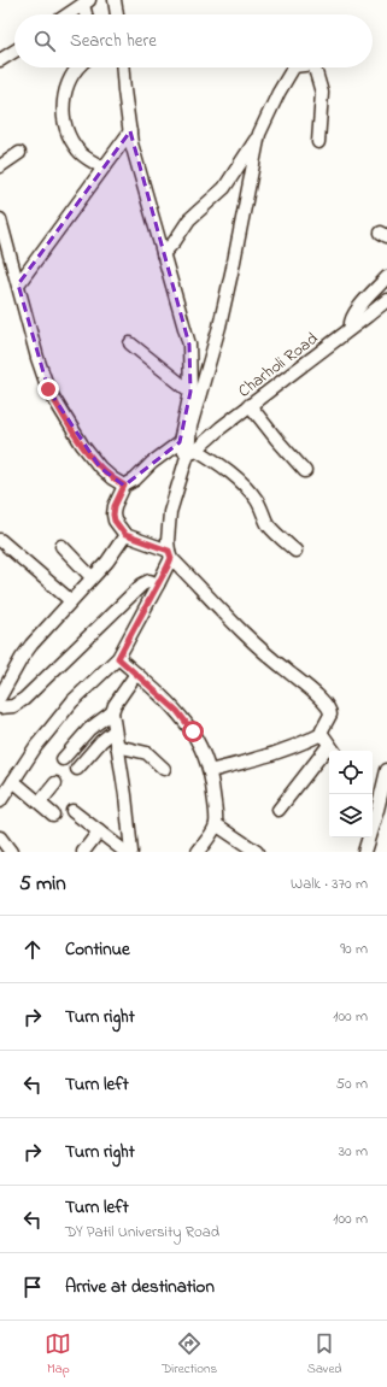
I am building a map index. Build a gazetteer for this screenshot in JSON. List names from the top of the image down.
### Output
{
  "streets": {
    "street": ["Charholi Road"]
  },
  "page": {
    "search": "Search here",
    "heading": ["5 min", "Walk · 370 m"],
    "list": [
      ["Continue", "90 m"],
      ["Turn right", "100 m"],
      ["Turn left", "50 m"],
      ["Turn right", "30 m"],
      ["Turn left", "DY Patil University Road", "100 m"],
      "Arrive at destination"
    ],
    "nav": ["Map", "Directions", "Saved"]
  }
}
